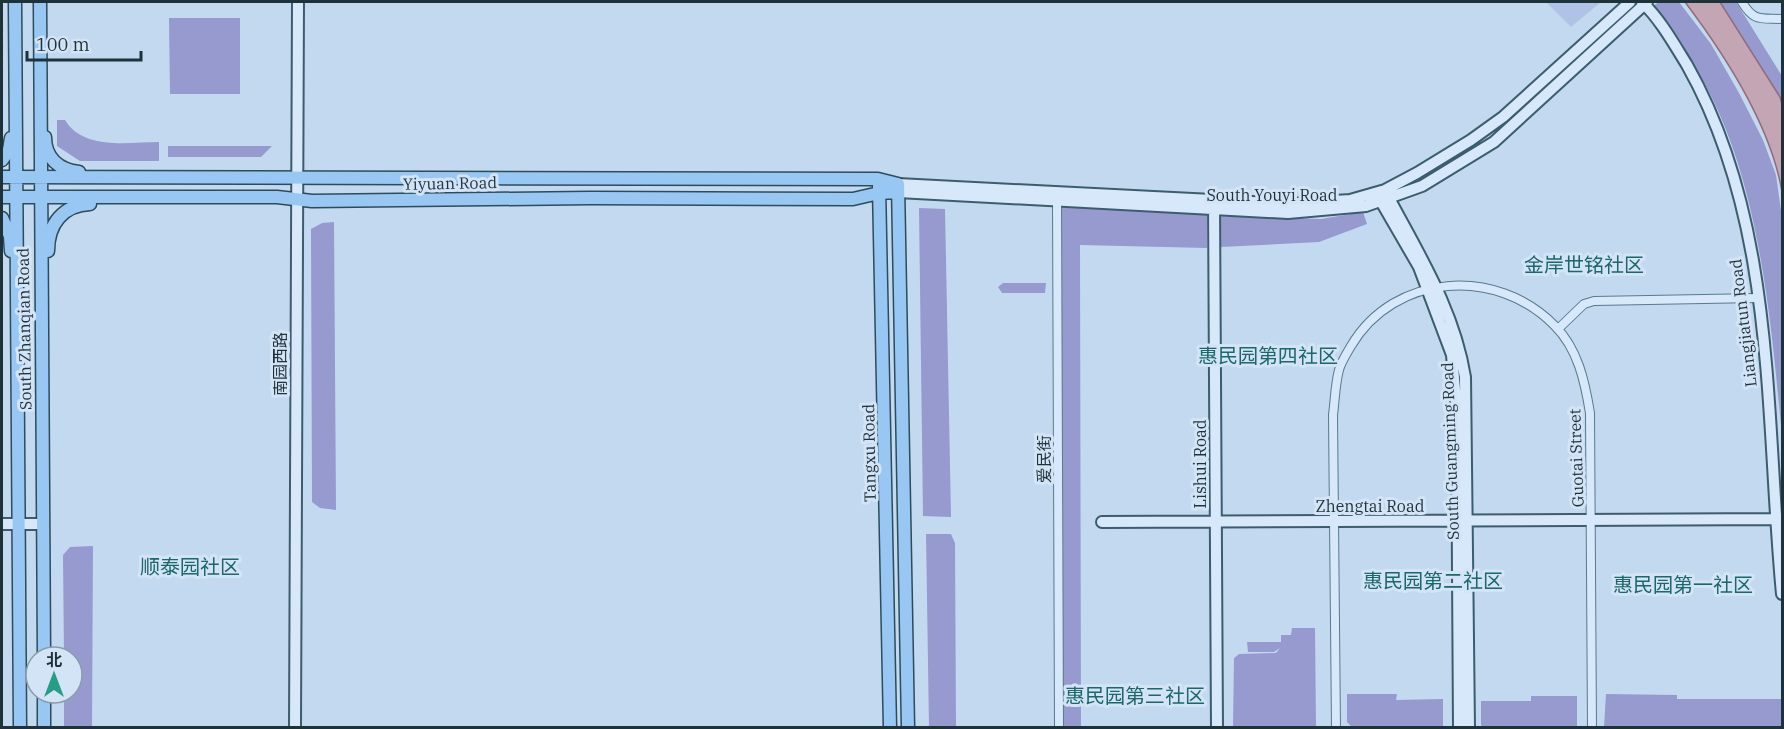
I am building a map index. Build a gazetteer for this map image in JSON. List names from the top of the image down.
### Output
{
  "streets": {
    "main road": ["Yiyuan Road", "South Zhanqian Road", "Tangxu Road"],
    "street": [
      "South Youyi Road",
      "Liangjiatun Road",
      "南园西路",
      "South Guangming Road",
      "Guotai Street",
      "爱民街",
      "Lishui Road",
      "Zhengtai Road"
    ]
  },
  "crossings": [
    ["Yiyuan Road", "South Youyi Road"],
    ["Yiyuan Road", "South Zhanqian Road"],
    ["Yiyuan Road", "南园西路"],
    ["Yiyuan Road", "Tangxu Road"],
    ["South Youyi Road", "Liangjiatun Road"],
    ["South Youyi Road", "South Guangming Road"],
    ["South Youyi Road", "Tangxu Road"],
    ["South Youyi Road", "爱民街"],
    ["South Youyi Road", "Lishui Road"],
    ["Liangjiatun Road", "Zhengtai Road"],
    ["South Guangming Road", "Guotai Street"],
    ["South Guangming Road", "Zhengtai Road"],
    ["Guotai Street", "Zhengtai Road"],
    ["Lishui Road", "Zhengtai Road"]
  ],
  "districts": [
    "金岸世铭社区",
    "惠民园第四社区",
    "顺泰园社区",
    "惠民园第二社区",
    "惠民园第一社区",
    "惠民园第三社区"
  ],
  "scale_bar": "100 m",
  "north": "top"
}
